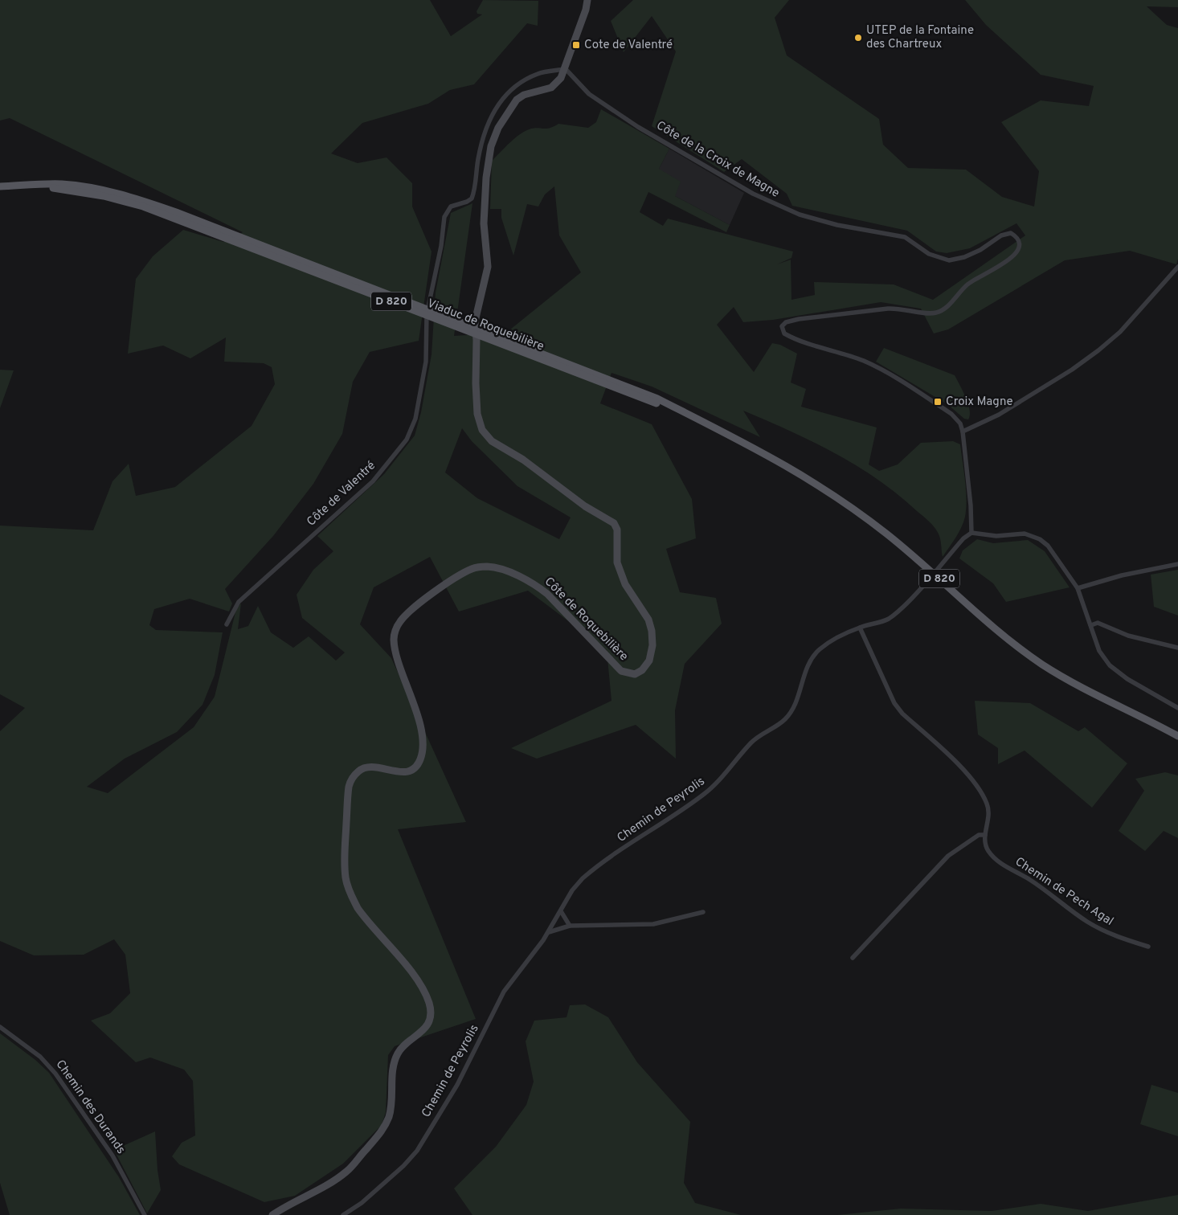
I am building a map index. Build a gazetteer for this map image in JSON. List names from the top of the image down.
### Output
{
  "streets": {
    "main road": ["D 820", "Viaduc de Roquebilière"],
    "street": [
      "Côte de la Croix de Magne",
      "Côte de Valentré",
      "Côte de Roquebilière",
      "Chemin de Peyrolis",
      "Chemin de Pech Agal",
      "Chemin des Durands"
    ]
  },
  "crossings": [
    ["Côte de la Croix de Magne", "Côte de Valentré"],
    ["Côte de la Croix de Magne", "Chemin de Peyrolis"],
    ["Chemin de Peyrolis", "Chemin de Pech Agal"]
  ],
  "places": {
    "other": ["UTEP de la Fontaine des Chartreux"],
    "transit": ["Cote de Valentré", "Croix Magne"]
  }
}
